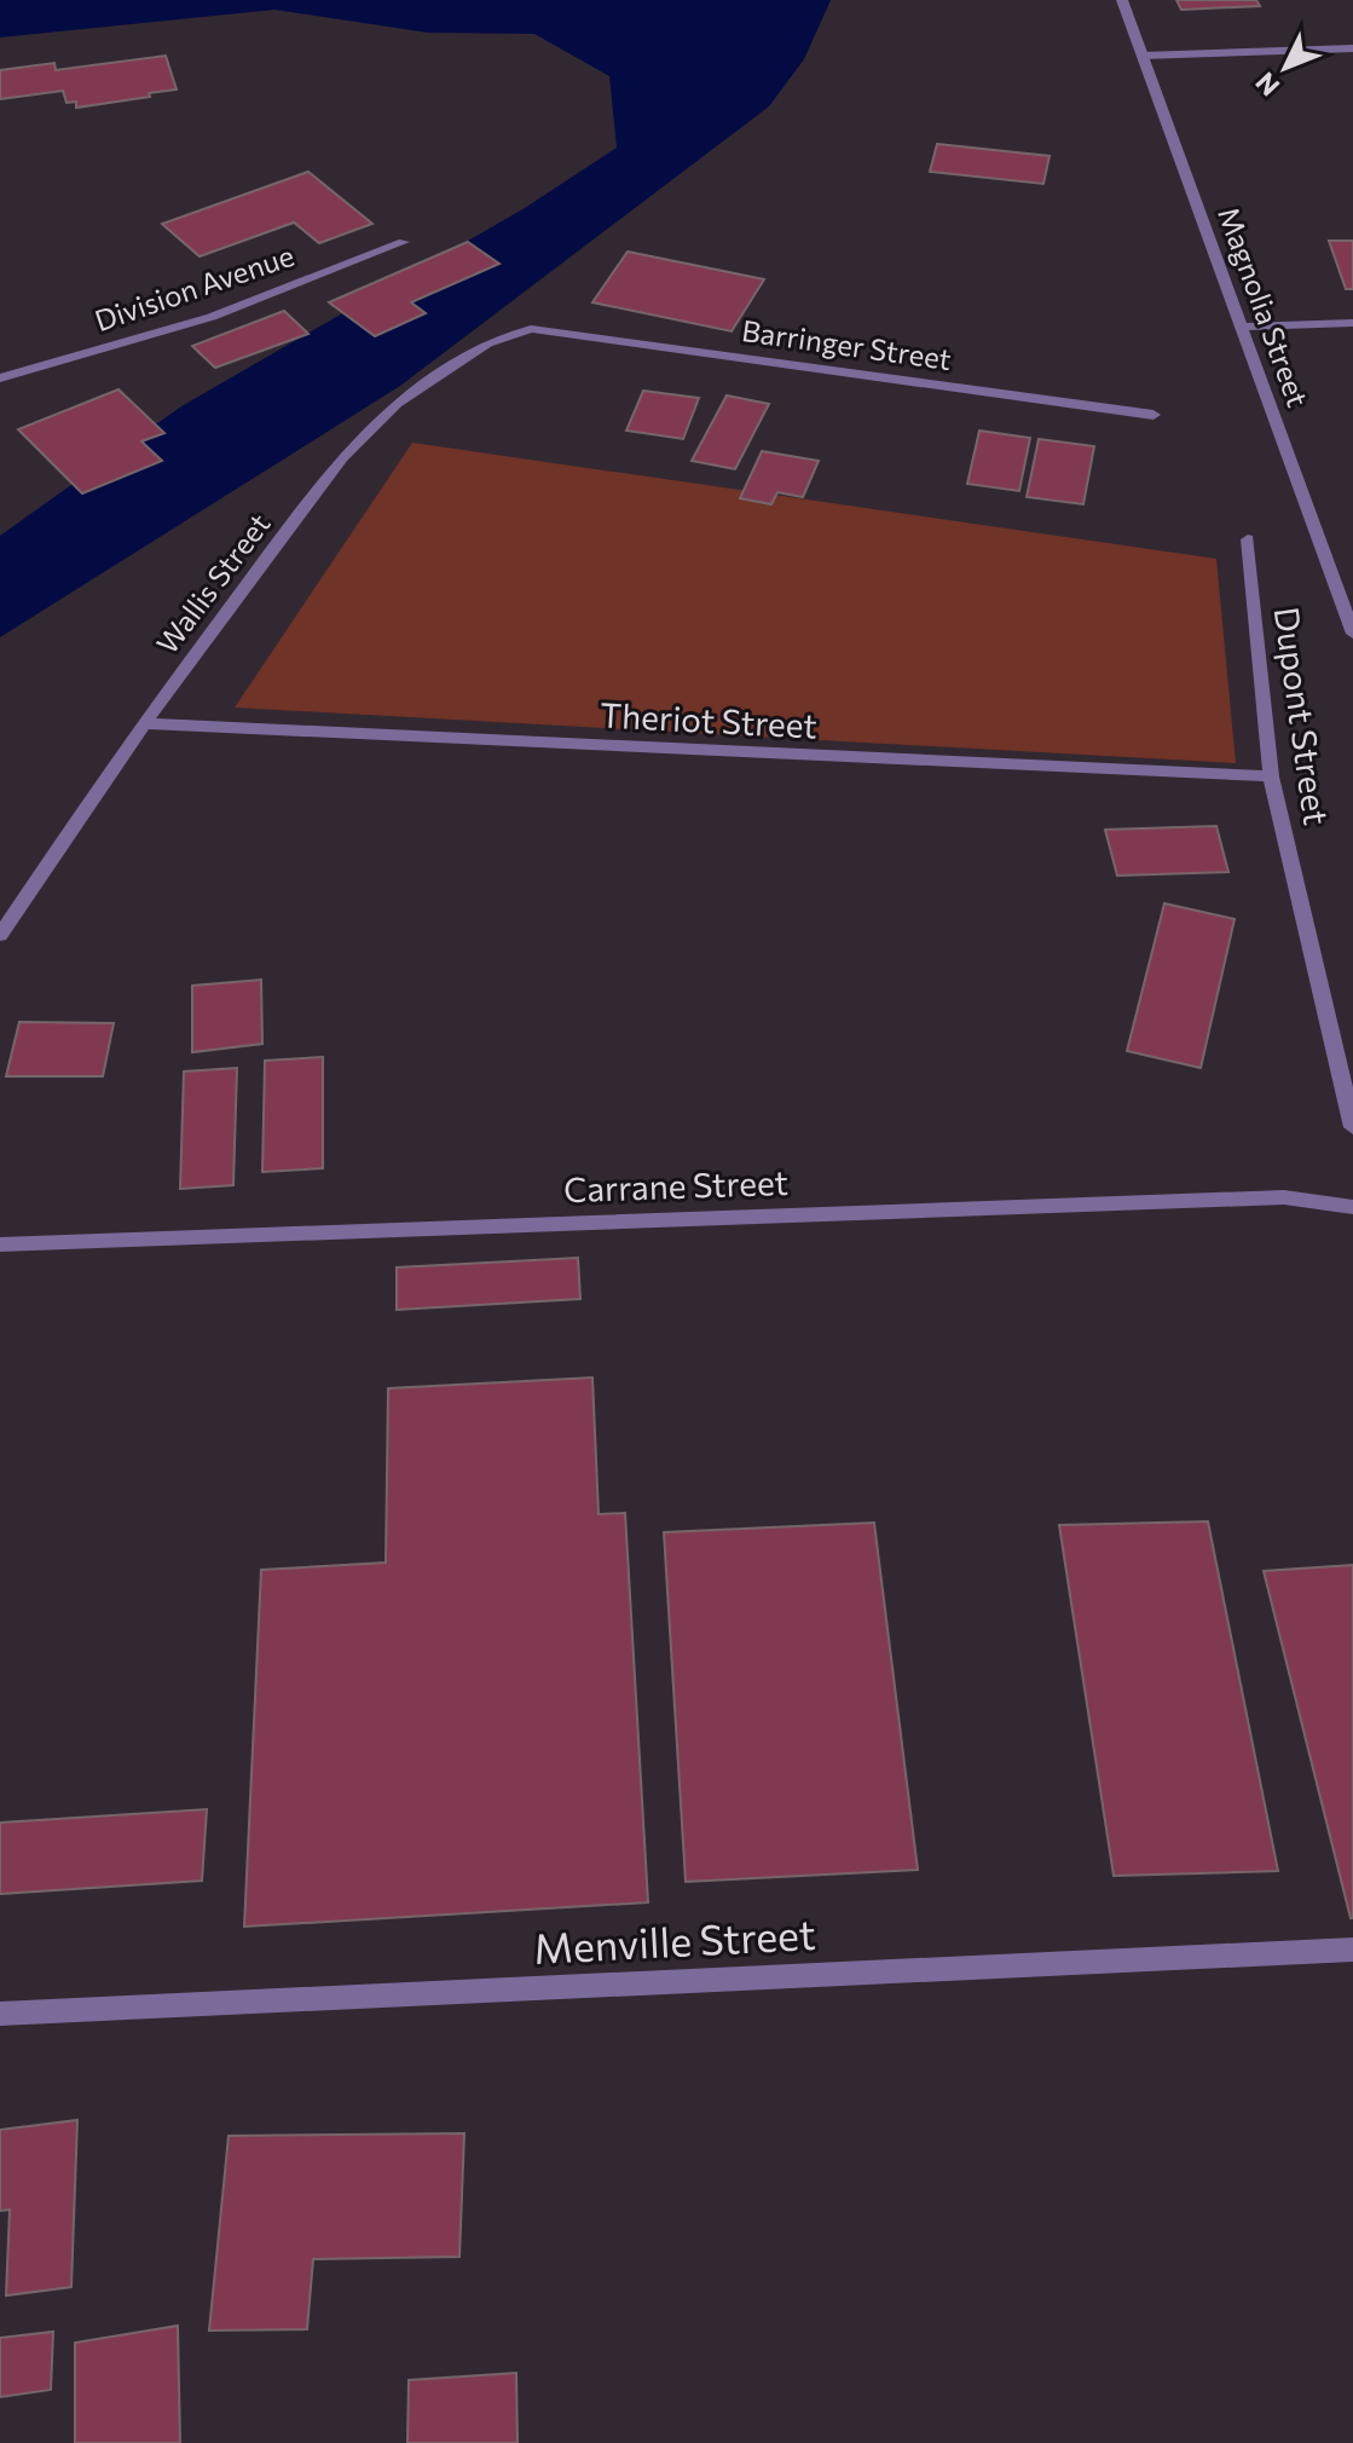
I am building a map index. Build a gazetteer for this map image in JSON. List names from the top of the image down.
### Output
{
  "streets": {
    "street": [
      "Division Avenue",
      "Magnolia Street",
      "Barringer Street",
      "Wallis Street",
      "Dupont Street",
      "Theriot Street",
      "Carrane Street",
      "Menville Street"
    ]
  },
  "crossings": [
    ["Barringer Street", "Wallis Street"],
    ["Wallis Street", "Theriot Street"],
    ["Dupont Street", "Theriot Street"]
  ],
  "north": "bottom left"
}
